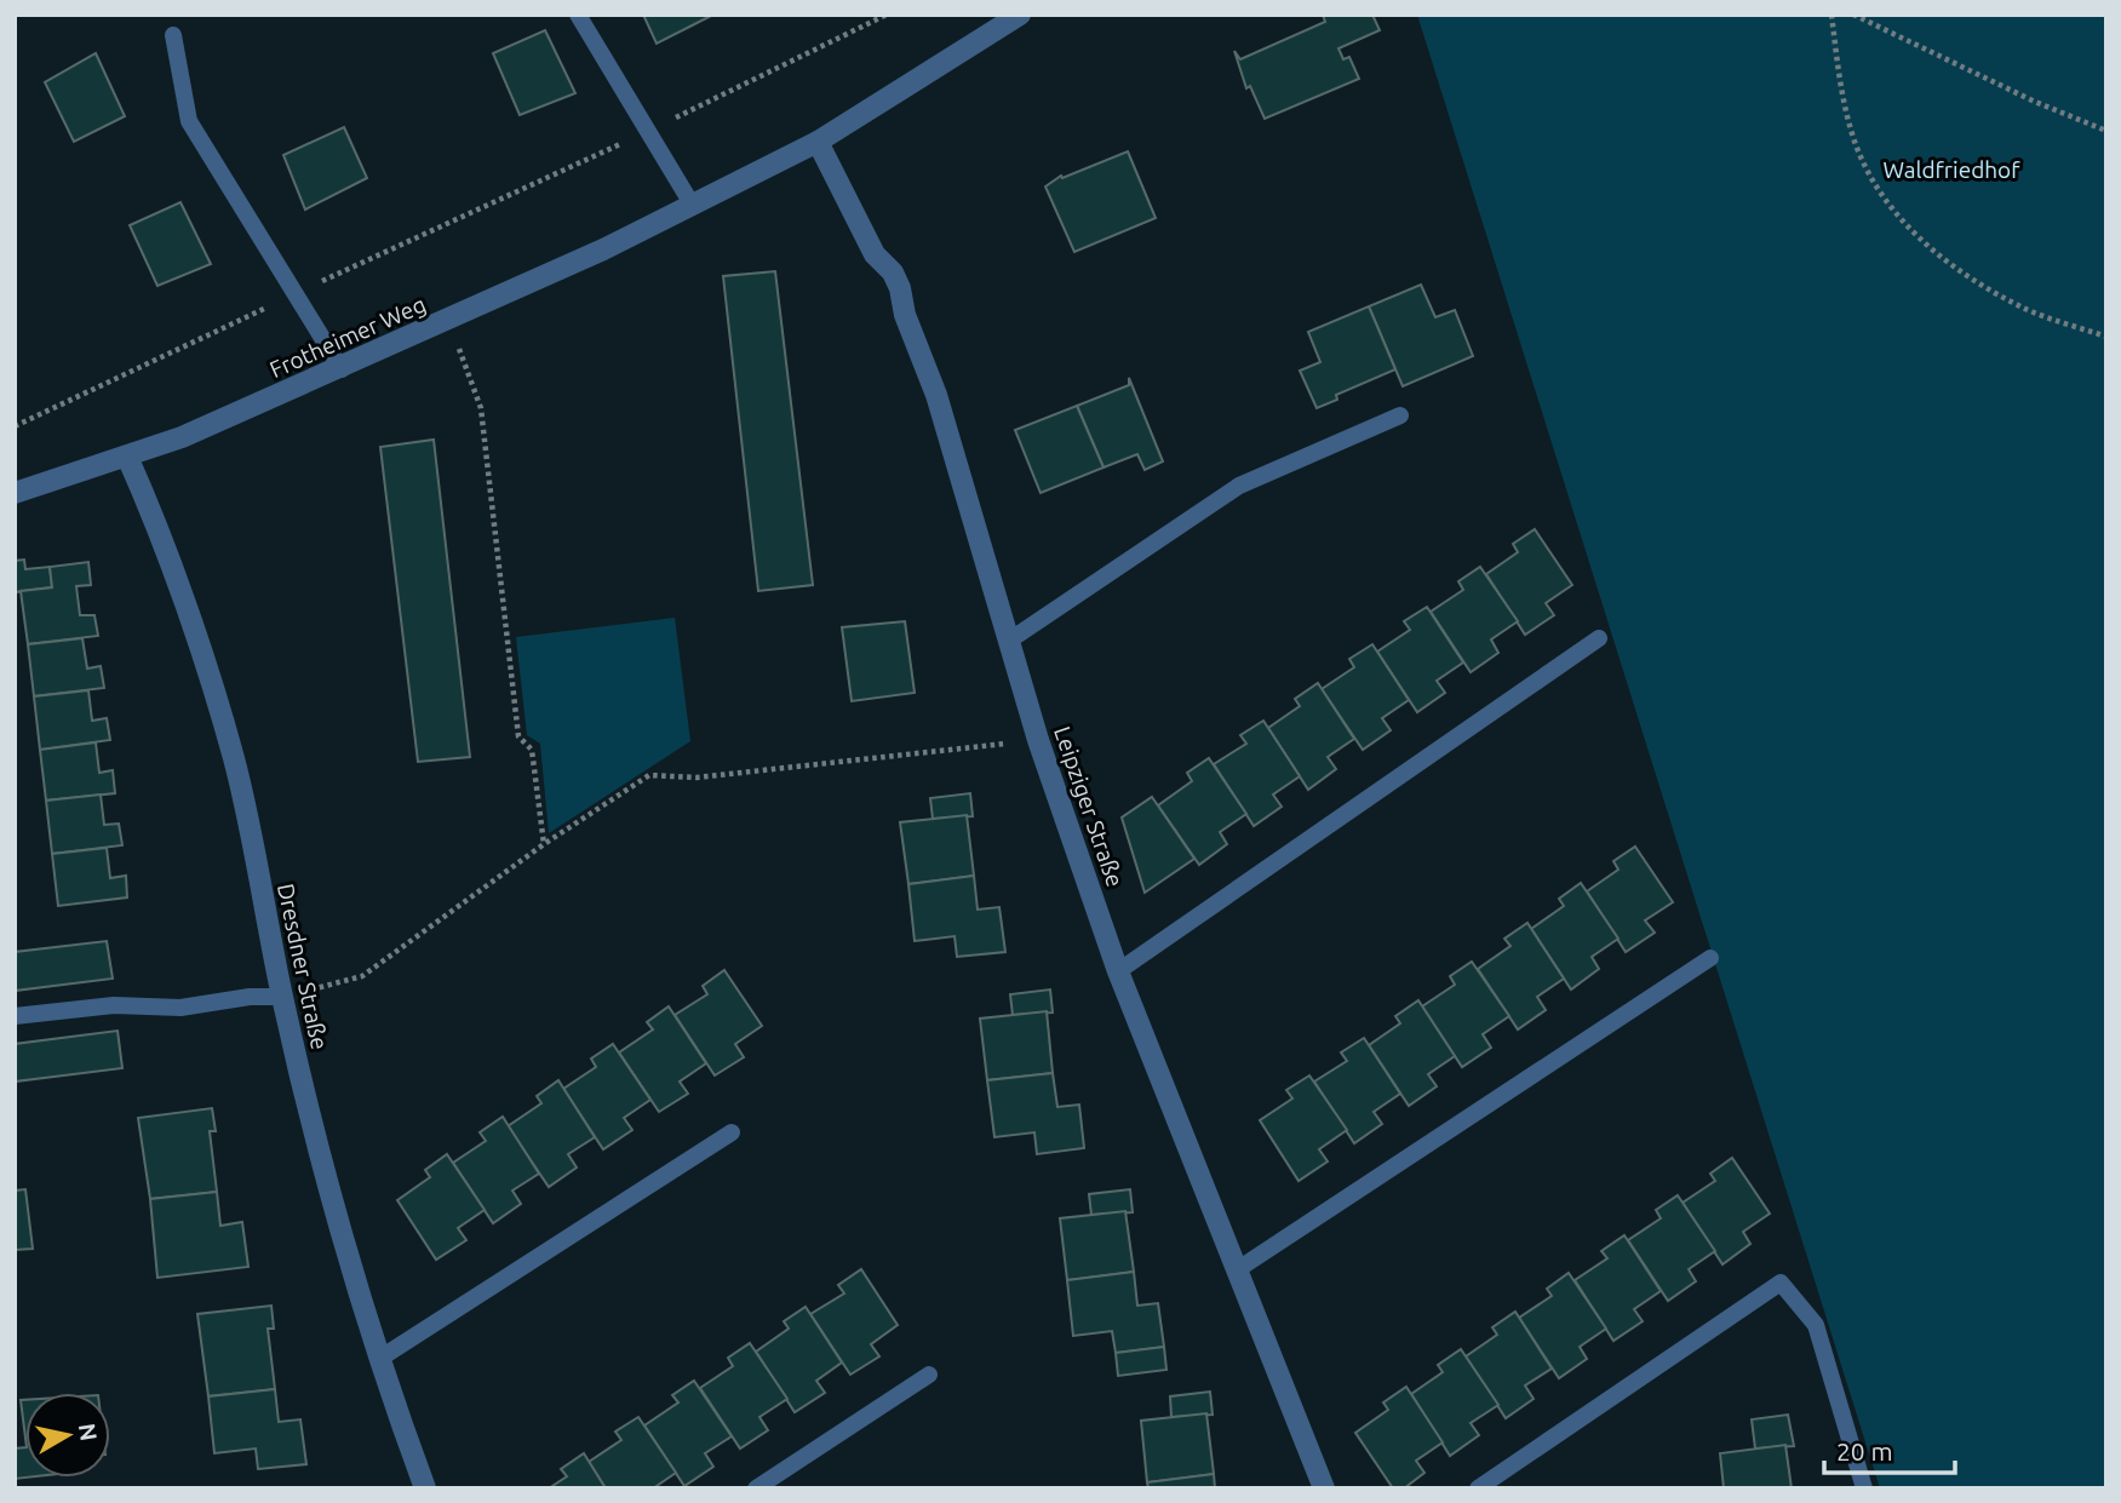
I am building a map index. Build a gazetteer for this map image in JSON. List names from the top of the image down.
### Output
{
  "streets": {
    "street": ["Frotheimer Weg", "Leipziger Straße", "Dresdner Straße"]
  },
  "crossings": [
    ["Frotheimer Weg", "Leipziger Straße"],
    ["Frotheimer Weg", "Dresdner Straße"]
  ],
  "parks": ["Waldfriedhof"],
  "scale_bar": "20 m",
  "north": "right"
}
